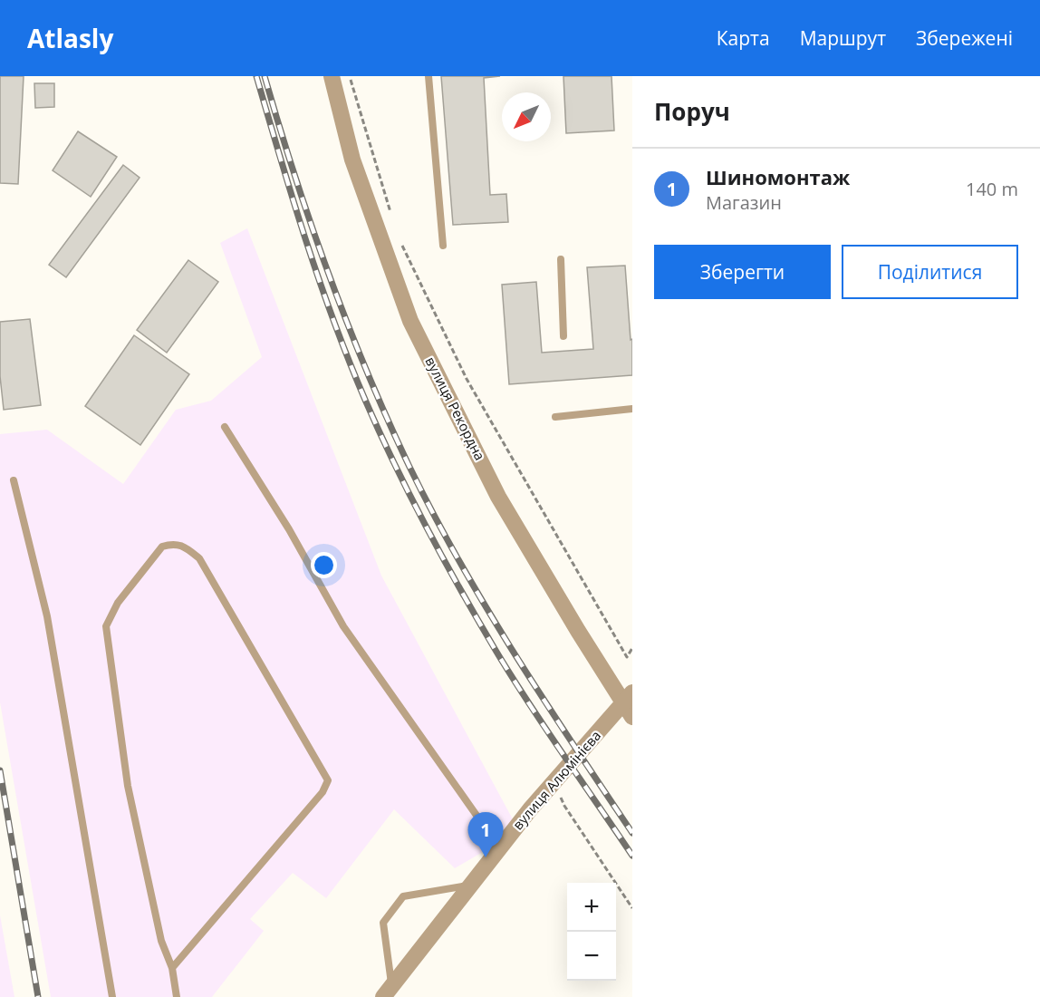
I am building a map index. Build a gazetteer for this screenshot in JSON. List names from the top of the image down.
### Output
{
  "streets": {
    "street": ["вулиця Рекордна", "вулиця Алюмінієва"]
  },
  "crossings": [
    ["вулиця Рекордна", "вулиця Алюмінієва"]
  ],
  "north": "bottom left",
  "page": {
    "header": "Atlasly",
    "nav": ["Карта", "Маршрут", "Збережені"],
    "heading": "Поруч",
    "list": [
      {
        "mark": "1",
        "name": "Шиномонтаж",
        "note": "Магазин",
        "value": "140 m"
      }
    ],
    "buttons": ["Зберегти", "Поділитися"],
    "pins": "1",
    "map_buttons": ["+", "−"]
  }
}
